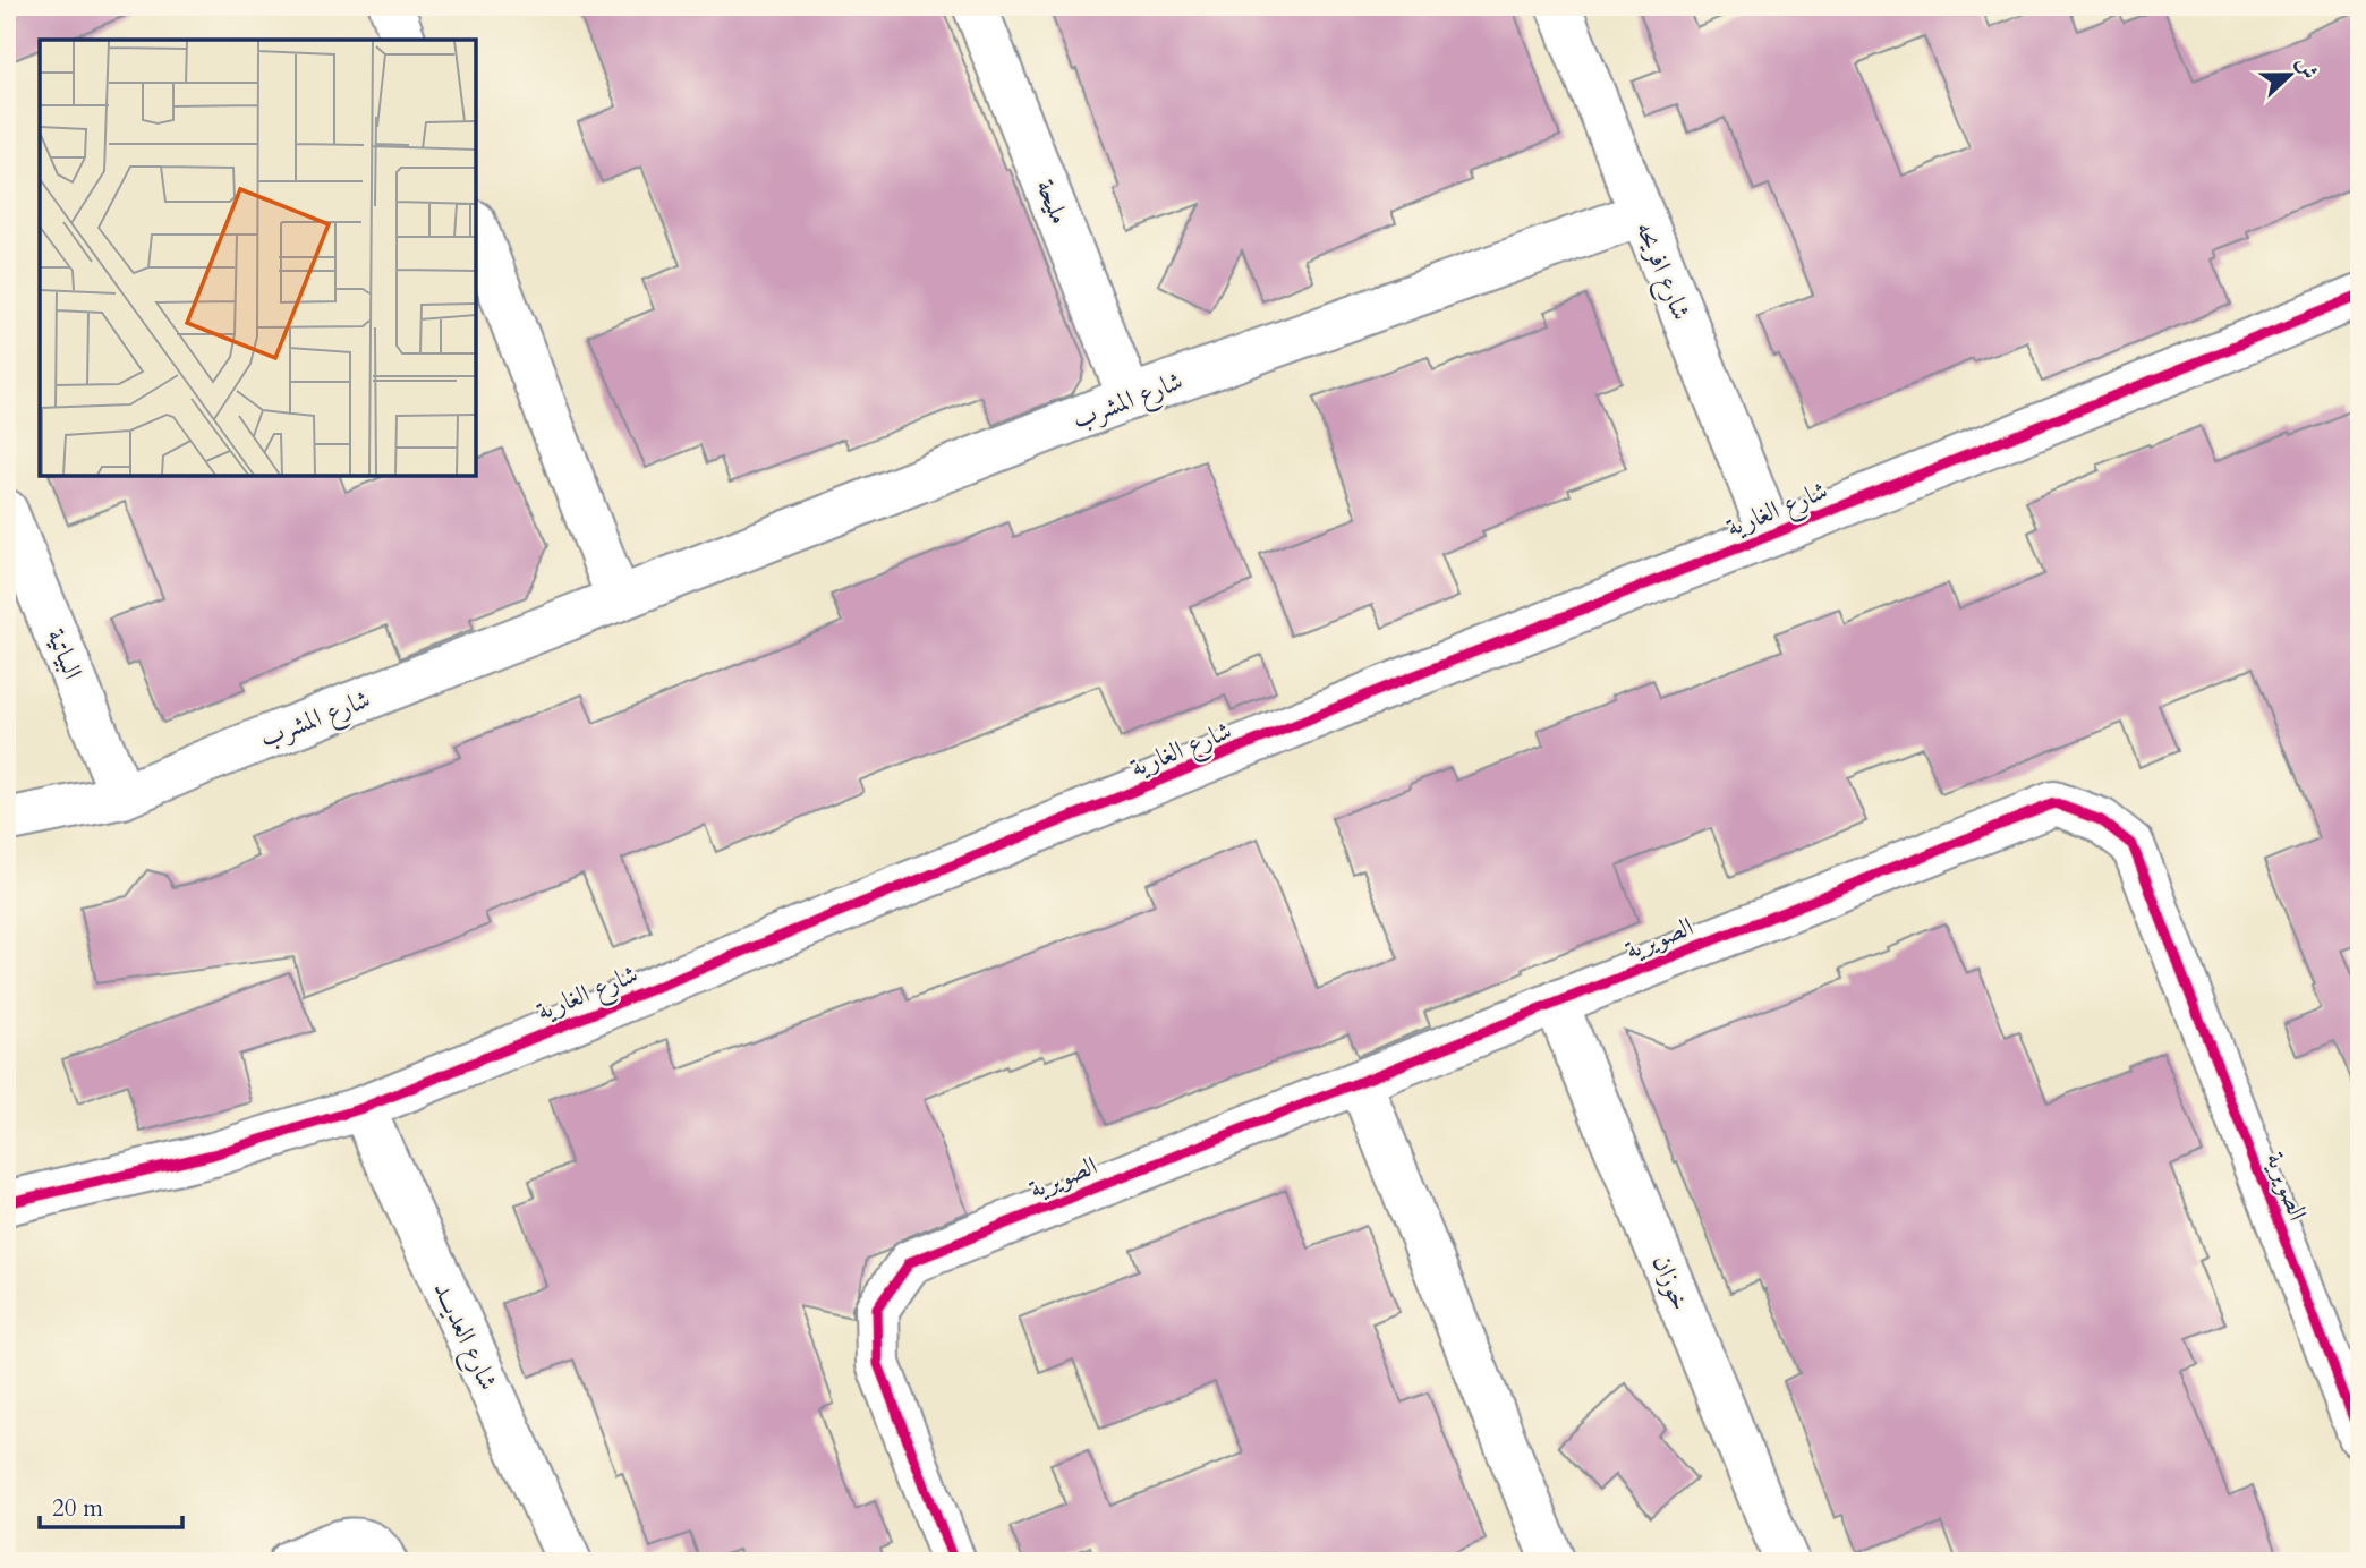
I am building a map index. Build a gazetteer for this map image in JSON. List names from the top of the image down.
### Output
{
  "streets": {
    "street": [
      "مليحة",
      "شارع افريحه",
      "شارع المشرب",
      "شارع الغارية",
      "البياتية",
      "الصويرية",
      "خوزان",
      "شارع العديـــد"
    ]
  },
  "crossings": [
    ["مليحة", "شارع المشرب"],
    ["شارع افريحه", "شارع المشرب"],
    ["شارع افريحه", "شارع الغارية"],
    ["شارع المشرب", "البياتية"],
    ["شارع الغارية", "شارع العديـــد"],
    ["الصويرية", "خوزان"]
  ],
  "scale_bar": "20 m",
  "north": "right"
}
